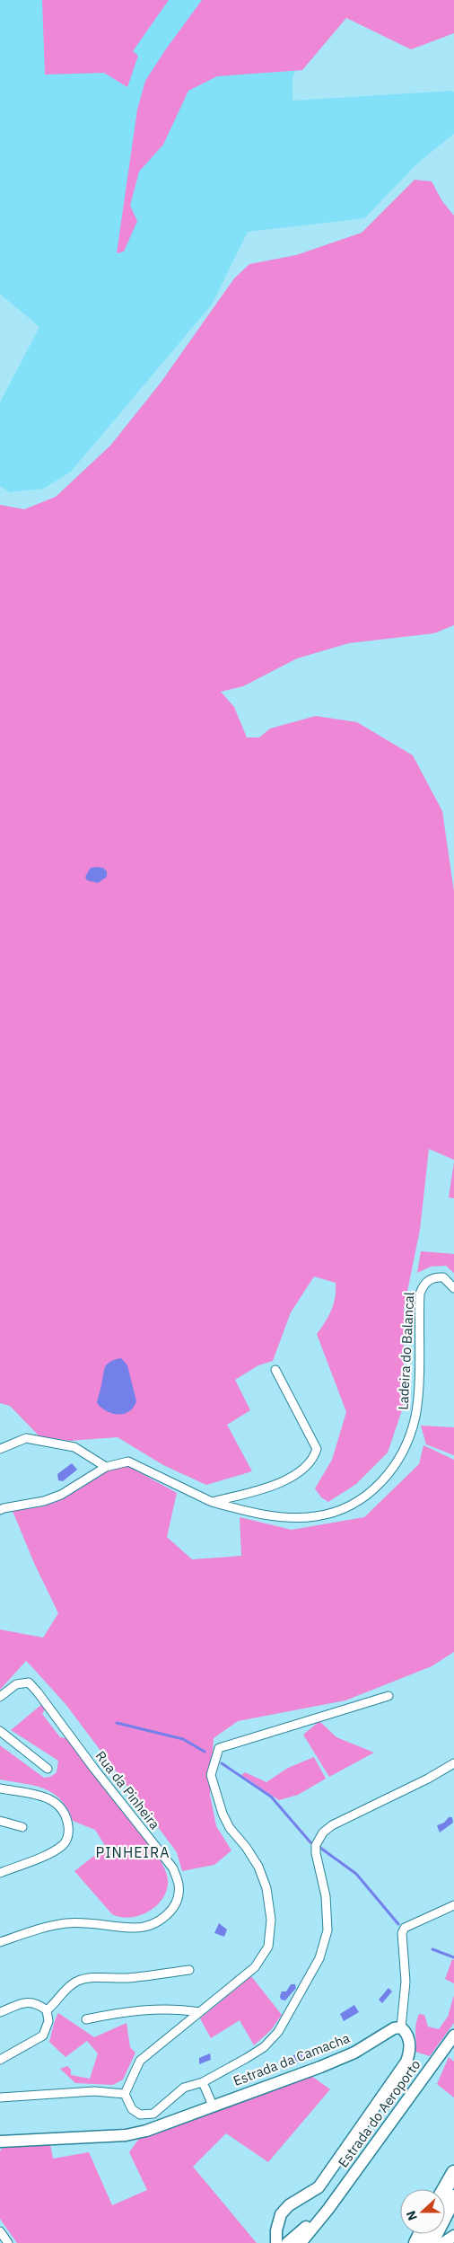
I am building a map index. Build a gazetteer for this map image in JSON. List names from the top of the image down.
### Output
{
  "streets": {
    "street": [
      "Ladeira do Balancal",
      "Rua da Pinheira",
      "Estrada da Camacha",
      "Estrada do Aeroporto"
    ]
  },
  "districts": ["PINHEIRA"],
  "north": "left"
}
